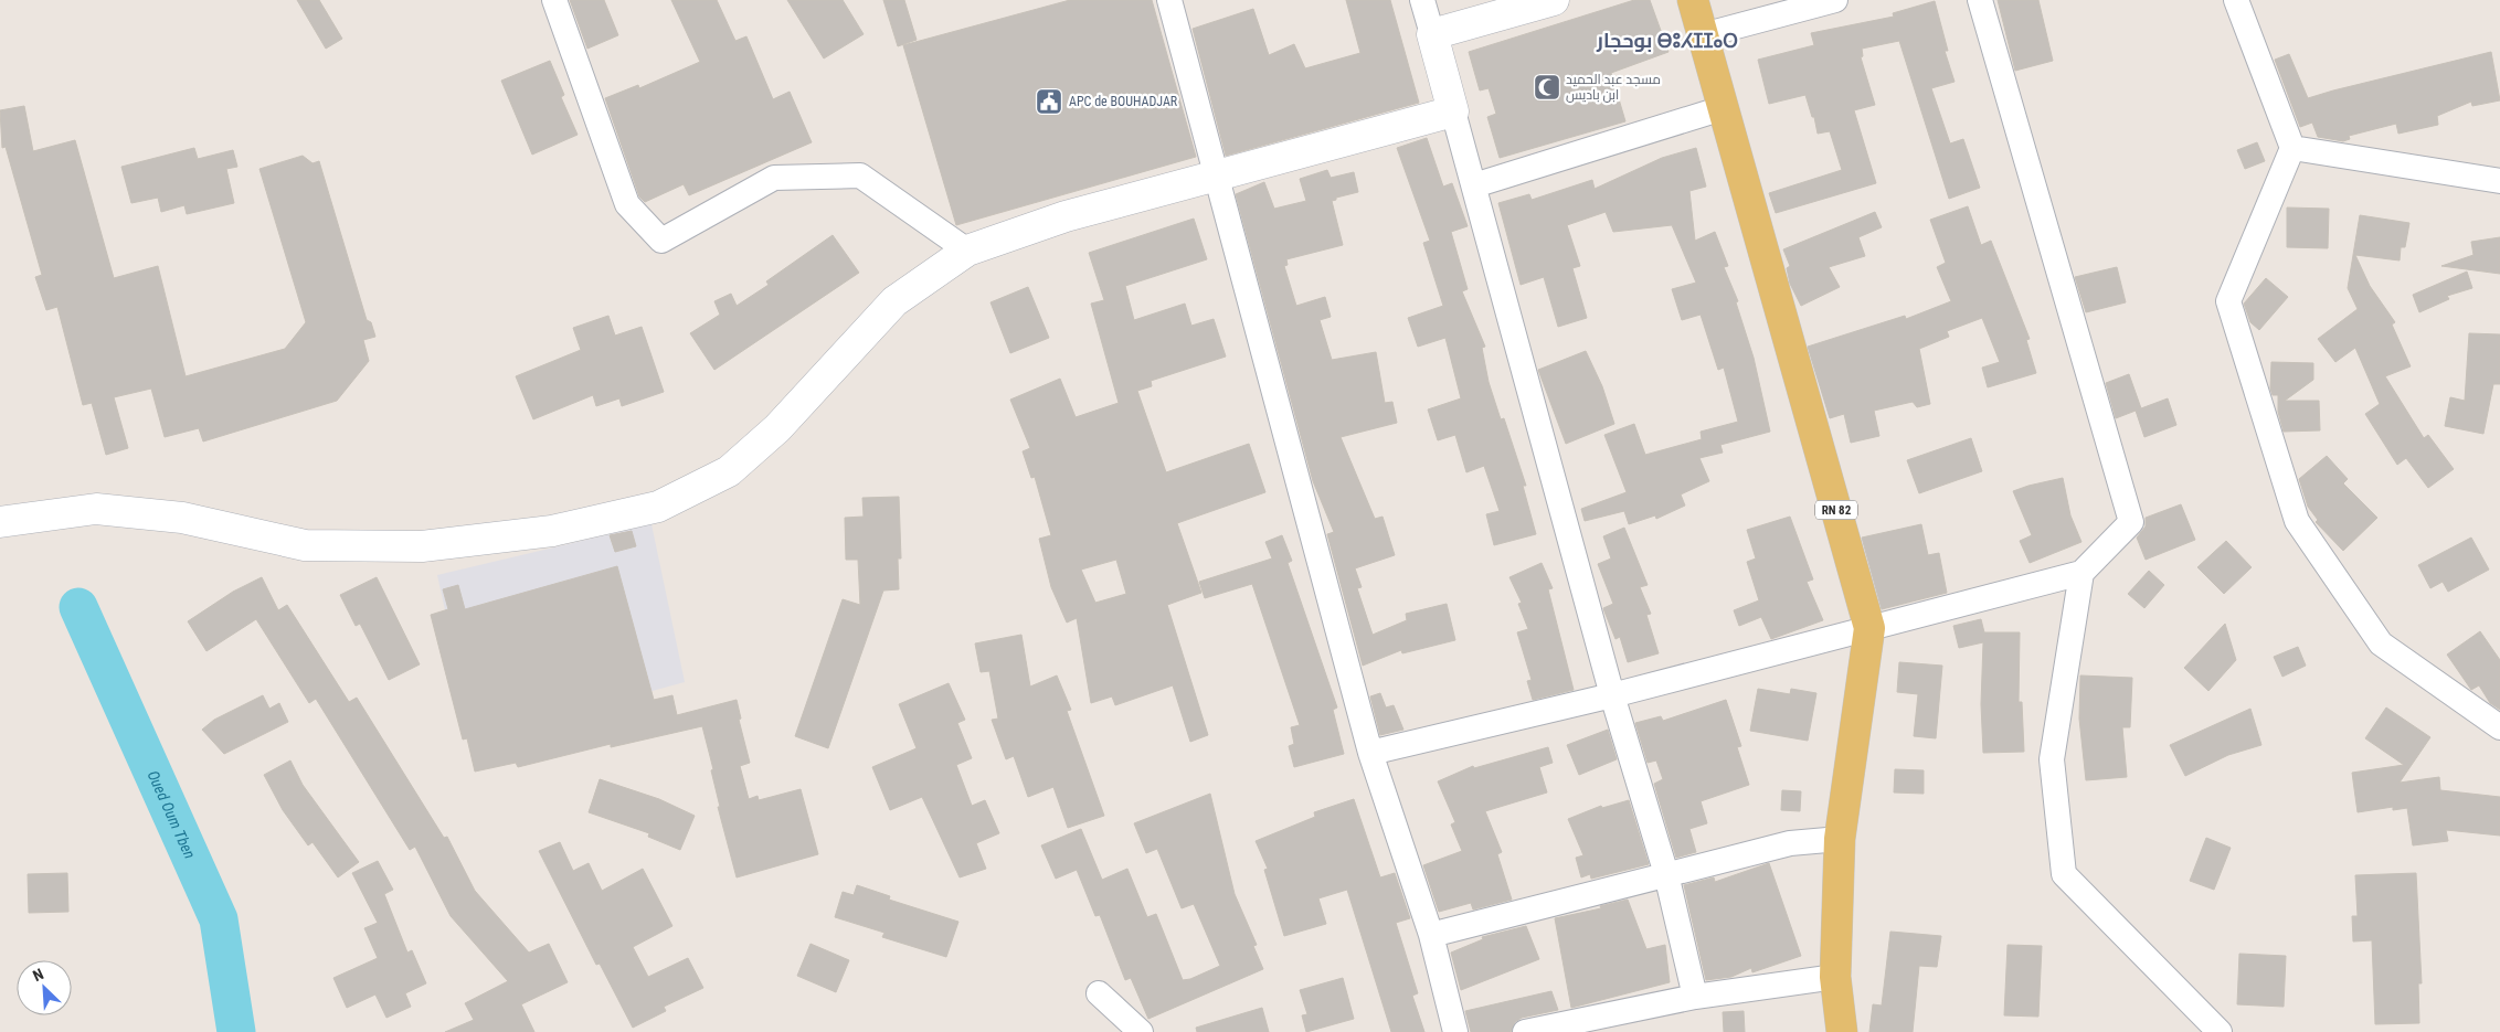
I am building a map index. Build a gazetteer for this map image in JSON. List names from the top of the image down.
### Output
{
  "streets": {
    "main road": ["RN 82"]
  },
  "districts": ["بوحجار ⴱⵓⵃⵊⵊⴰⵔ"],
  "water": ["Oued Oum Tben"],
  "places": {
    "mosque": ["مسجد عبد الحميد ابن باديس"],
    "public building": ["APC de BOUHADJAR"]
  },
  "north": "top left"
}
